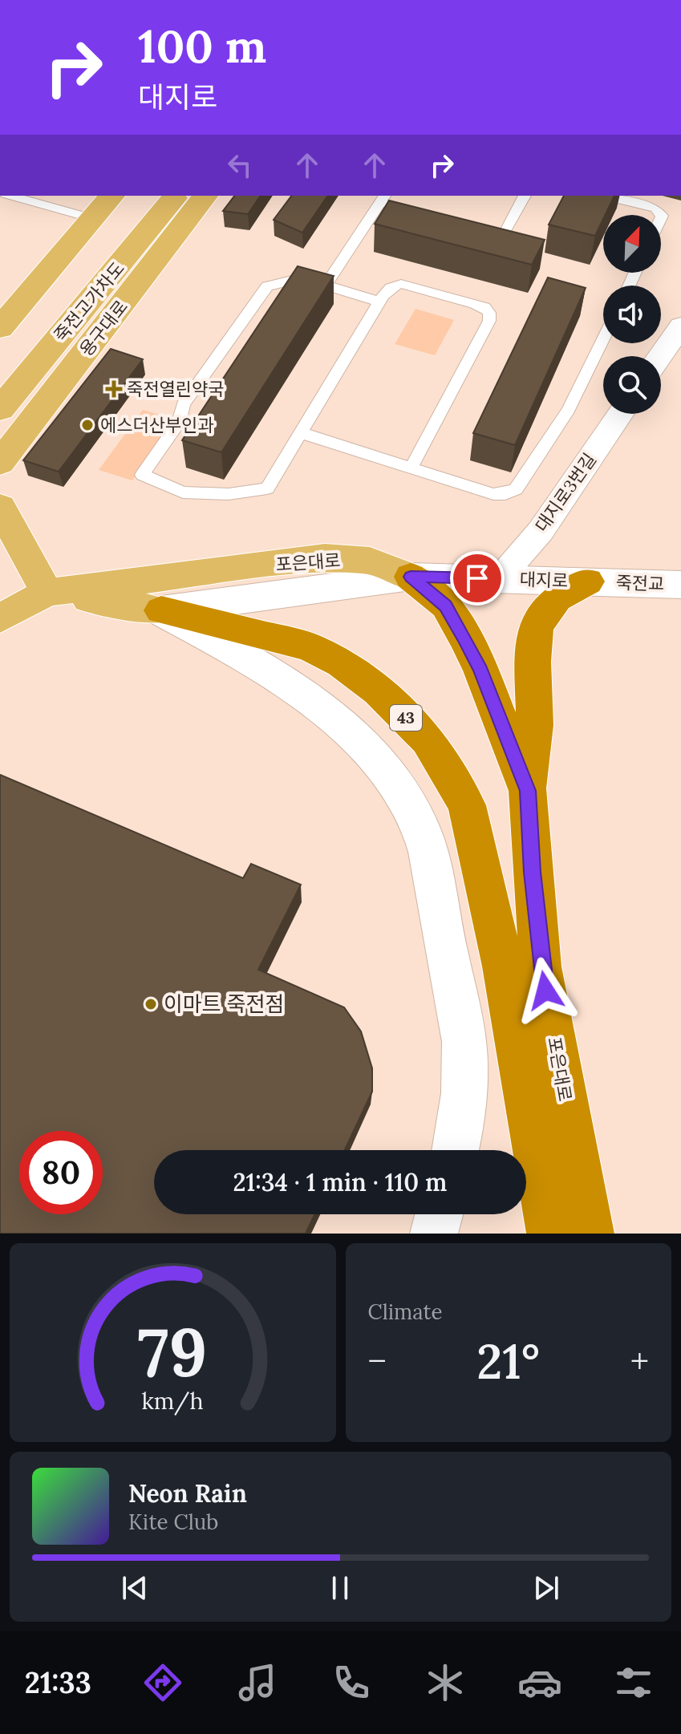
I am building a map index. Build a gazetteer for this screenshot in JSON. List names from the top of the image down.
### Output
{
  "streets": {
    "highway": ["포은대로", "43"],
    "main road": ["죽전고가차도", "용구대로"],
    "street": ["대지로3번길", "대지로", "죽전교"]
  },
  "crossings": [
    ["대지로3번길", "대지로"],
    ["포은대로", "대지로"],
    ["대지로", "죽전교"]
  ],
  "places": {
    "health": ["죽전열린약국"],
    "other": ["에스더산부인과", "이마트 죽전점"]
  },
  "north": "top right",
  "page": {
    "turn": ["100 m", "대지로"],
    "limit": "80",
    "trip": "21:34 · 1 min · 110 m",
    "tile": "Climate",
    "heat": ["−", "21°", "+"],
    "song": ["Neon Rain", "Kite Club"],
    "tabs": "21:33",
    "gauge": ["79", "km/h"]
  }
}
